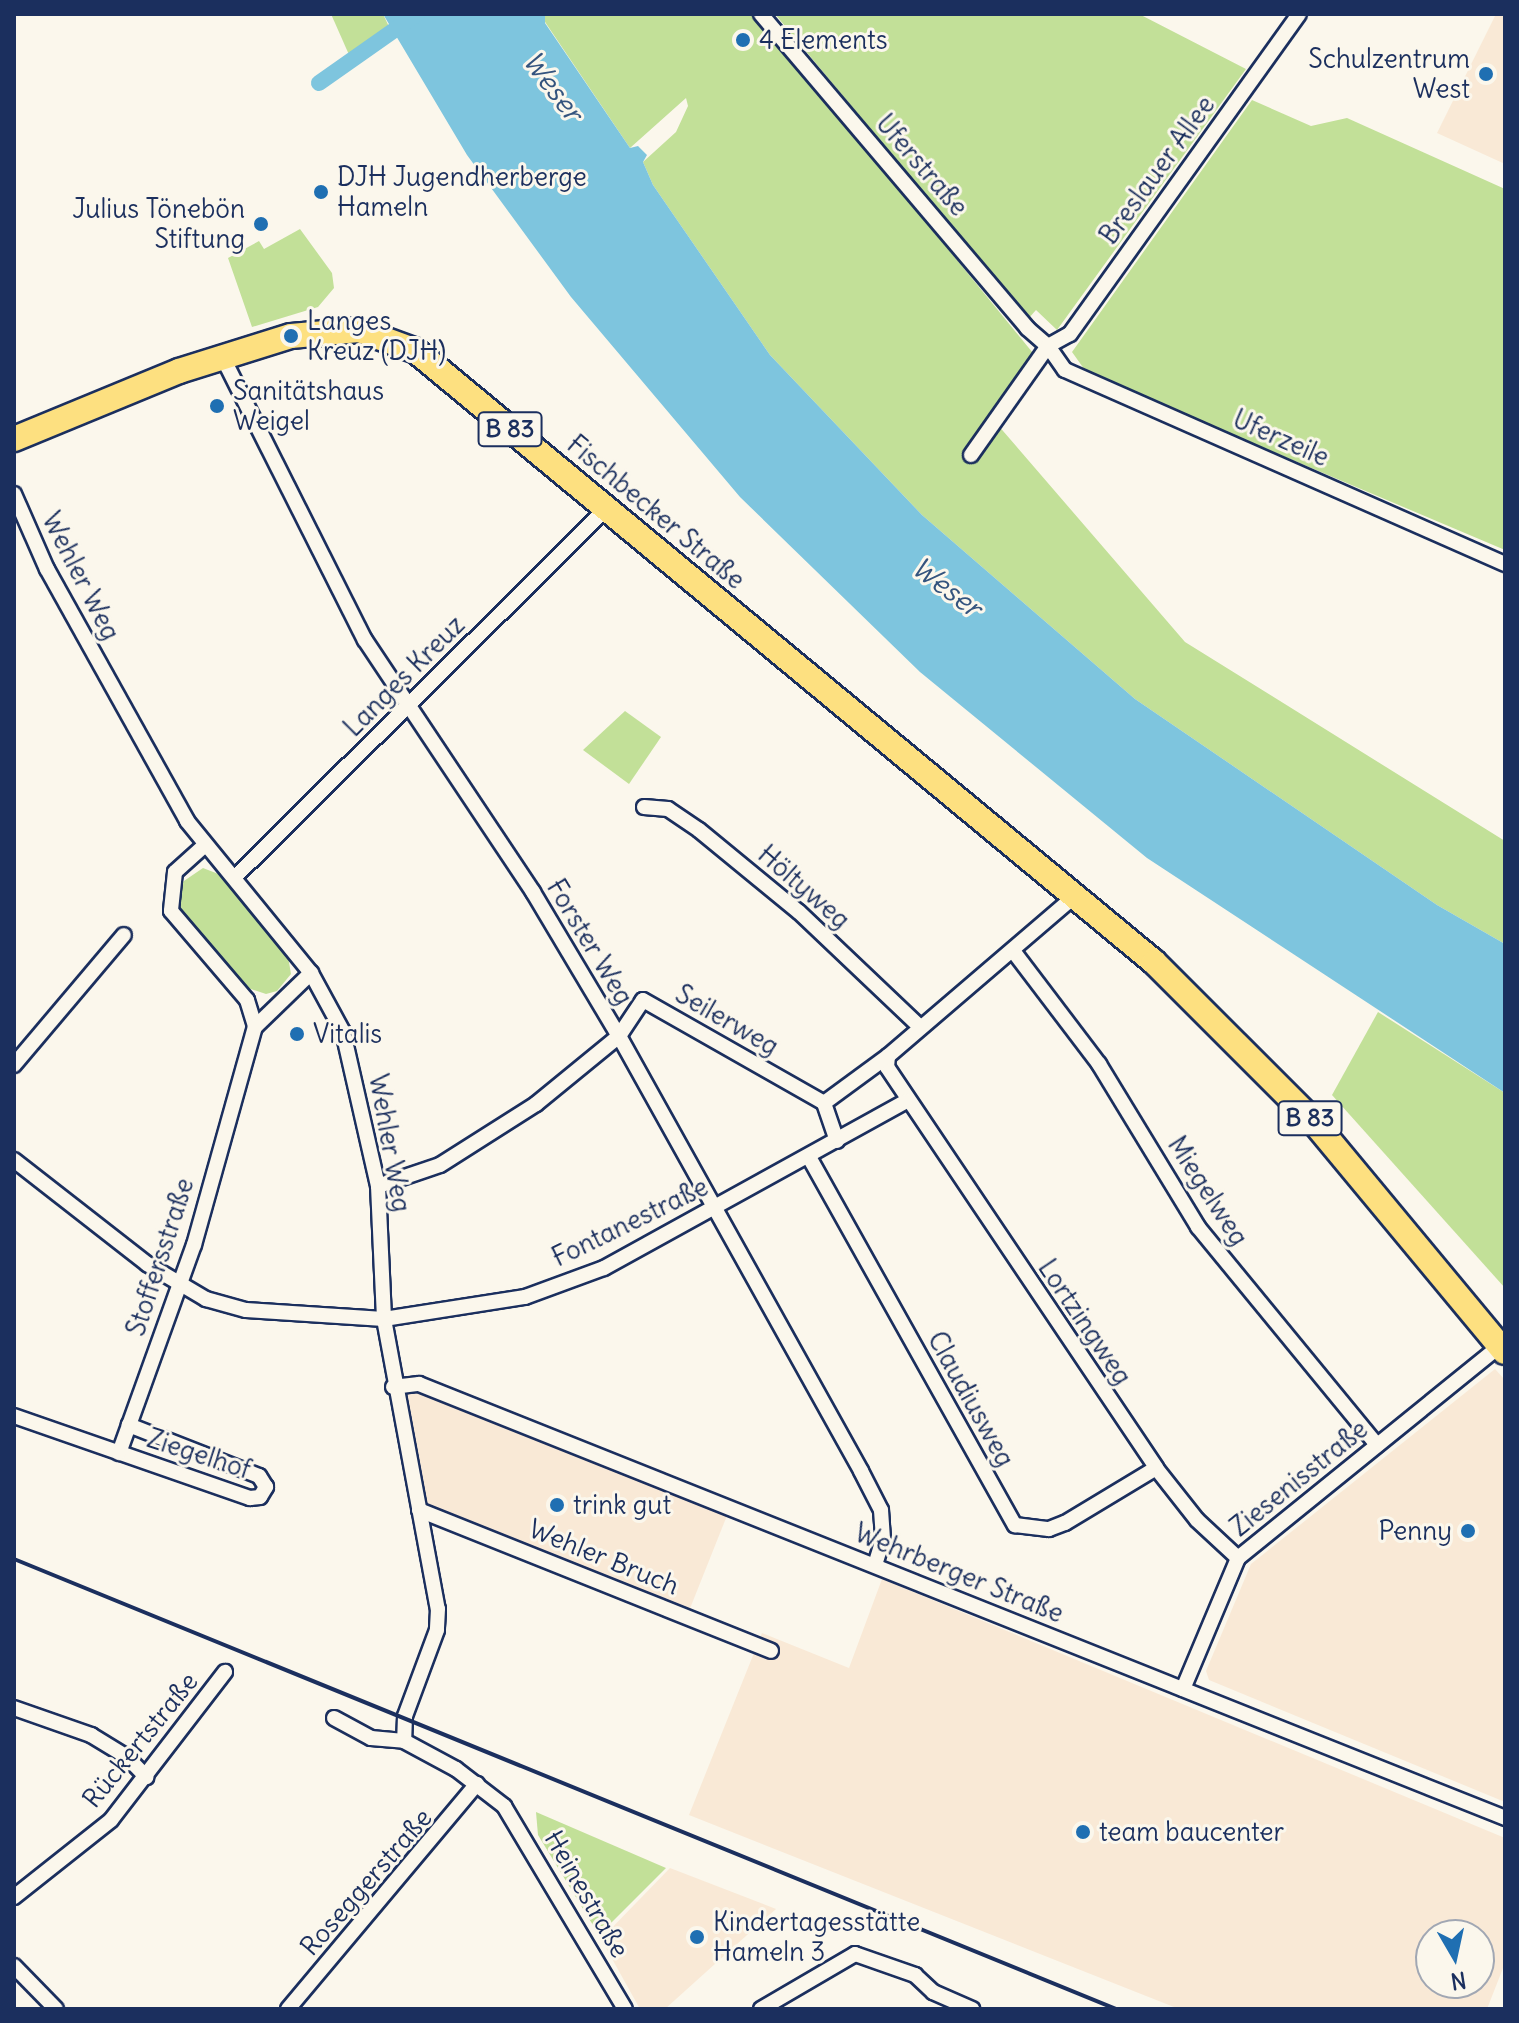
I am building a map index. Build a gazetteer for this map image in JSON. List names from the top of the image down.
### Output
{
  "streets": {
    "main road": ["B 83", "Fischbecker Straße"],
    "street": [
      "Uferstraße",
      "Breslauer Allee",
      "Uferzeile",
      "Wehler Weg",
      "Langes Kreuz",
      "Höltyweg",
      "Forster Weg",
      "Seilerweg",
      "Miegelweg",
      "Fontanestraße",
      "Stoffersstraße",
      "Lortzingweg",
      "Claudiusweg",
      "Ziegelhof",
      "Ziesenisstraße",
      "Wehler Bruch",
      "Wehrberger Straße",
      "Rückertstraße",
      "Roseggerstraße",
      "Heinestraße"
    ]
  },
  "crossings": [
    ["Uferstraße", "Breslauer Allee"],
    ["Uferstraße", "Uferzeile"],
    ["Breslauer Allee", "Uferzeile"],
    ["B 83", "Fischbecker Straße"],
    ["B 83", "Ziesenisstraße"],
    ["Fischbecker Straße", "Langes Kreuz"],
    ["Fischbecker Straße", "Forster Weg"],
    ["Wehler Weg", "Langes Kreuz"],
    ["Wehler Weg", "Fontanestraße"],
    ["Wehler Weg", "Wehler Bruch"],
    ["Wehler Weg", "Wehrberger Straße"],
    ["Langes Kreuz", "Forster Weg"],
    ["Forster Weg", "Seilerweg"],
    ["Forster Weg", "Fontanestraße"],
    ["Forster Weg", "Wehrberger Straße"],
    ["Miegelweg", "Ziesenisstraße"],
    ["Fontanestraße", "Stoffersstraße"],
    ["Fontanestraße", "Lortzingweg"],
    ["Fontanestraße", "Claudiusweg"],
    ["Stoffersstraße", "Ziegelhof"],
    ["Lortzingweg", "Claudiusweg"],
    ["Lortzingweg", "Ziesenisstraße"],
    ["Ziesenisstraße", "Wehrberger Straße"],
    ["Roseggerstraße", "Heinestraße"]
  ],
  "water": ["Weser"],
  "places": [
    "4 Elements",
    "Schulzentrum West",
    "DJH Jugendherberge Hameln",
    "Julius Tönebön Stiftung",
    "Langes Kreuz (DJH)",
    "Sanitätshaus Weigel",
    "Vitalis",
    "trink gut",
    "Penny",
    "team baucenter",
    "Kindertagesstätte Hameln 3"
  ],
  "north": "bottom"
}
